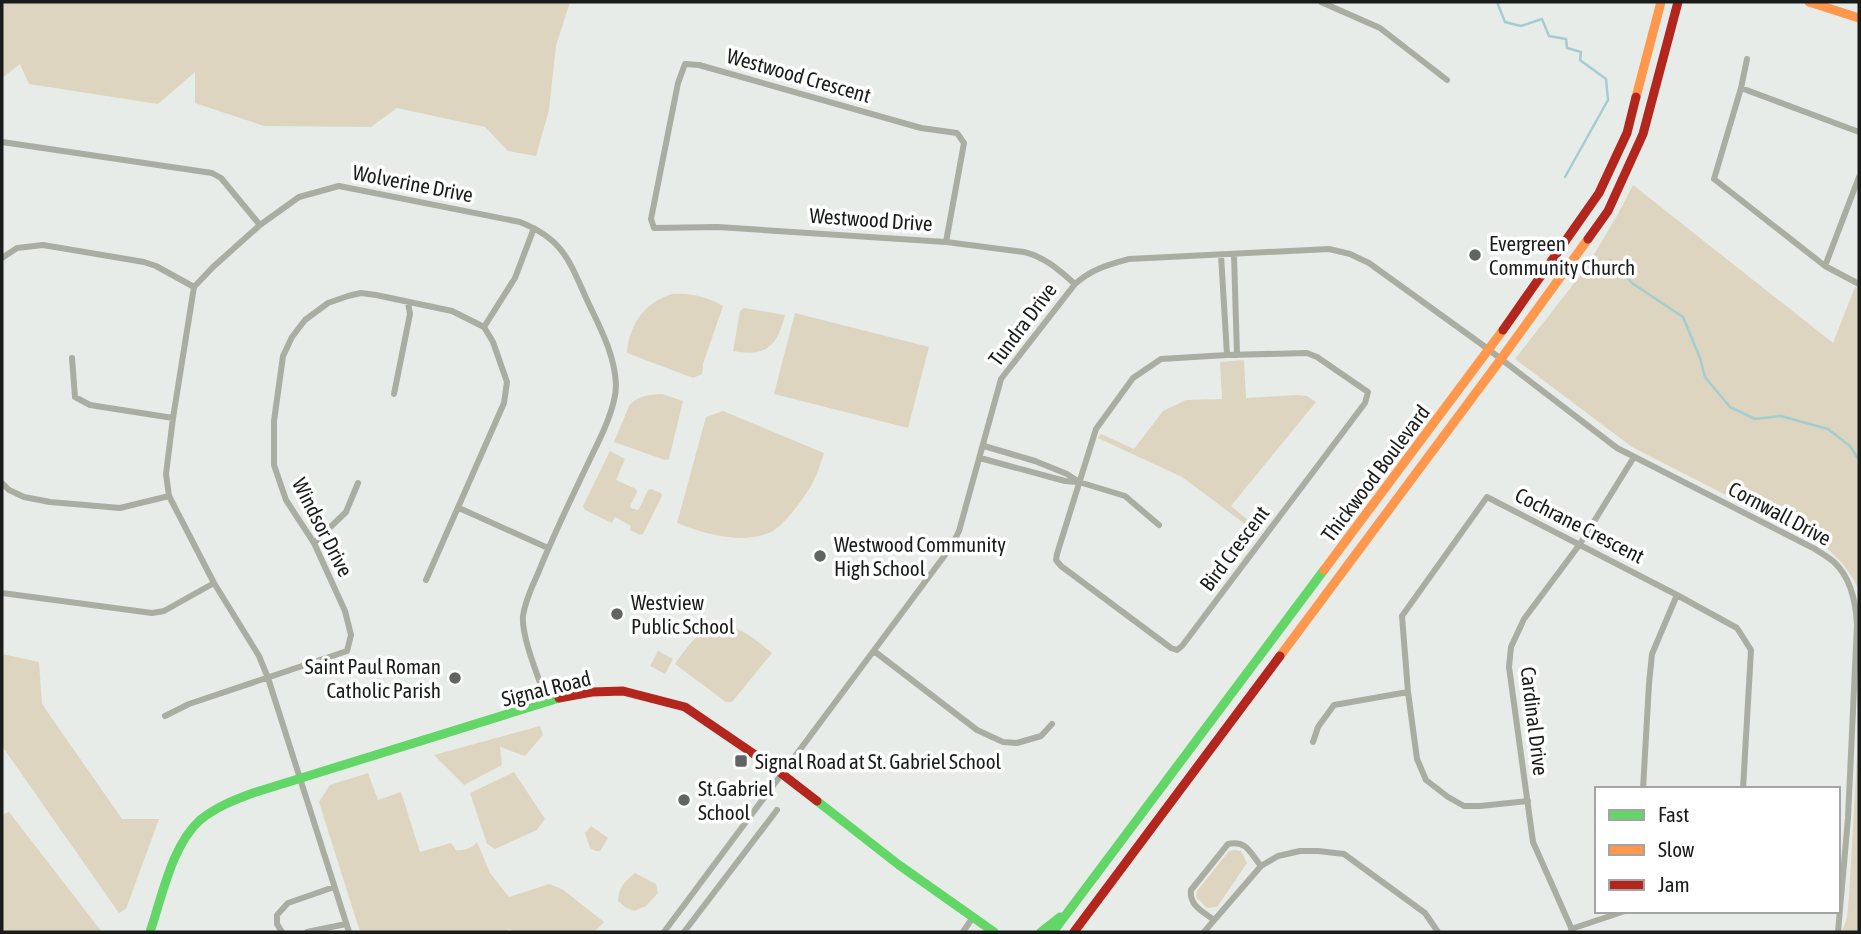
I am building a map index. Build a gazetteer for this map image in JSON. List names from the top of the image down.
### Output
{
  "streets": {
    "main road": ["Thickwood Boulevard", "Signal Road"],
    "street": [
      "Westwood Crescent",
      "Wolverine Drive",
      "Westwood Drive",
      "Tundra Drive",
      "Cornwall Drive",
      "Cochrane Crescent",
      "Windsor Drive",
      "Bird Crescent",
      "Cardinal Drive"
    ]
  },
  "crossings": [
    ["Westwood Crescent", "Westwood Drive"],
    ["Wolverine Drive", "Signal Road"],
    ["Westwood Drive", "Tundra Drive"],
    ["Tundra Drive", "Thickwood Boulevard"],
    ["Tundra Drive", "Cornwall Drive"],
    ["Tundra Drive", "Signal Road"],
    ["Thickwood Boulevard", "Cornwall Drive"],
    ["Cornwall Drive", "Cardinal Drive"],
    ["Cochrane Crescent", "Cardinal Drive"]
  ],
  "places": {
    "other": [
      "Evergreen Community Church",
      "Westwood Community High School",
      "Westview Public School",
      "Saint Paul Roman Catholic Parish",
      "St.Gabriel School"
    ],
    "transit": ["Signal Road at St. Gabriel School"]
  },
  "legend": ["Fast", "Slow", "Jam"]
}
